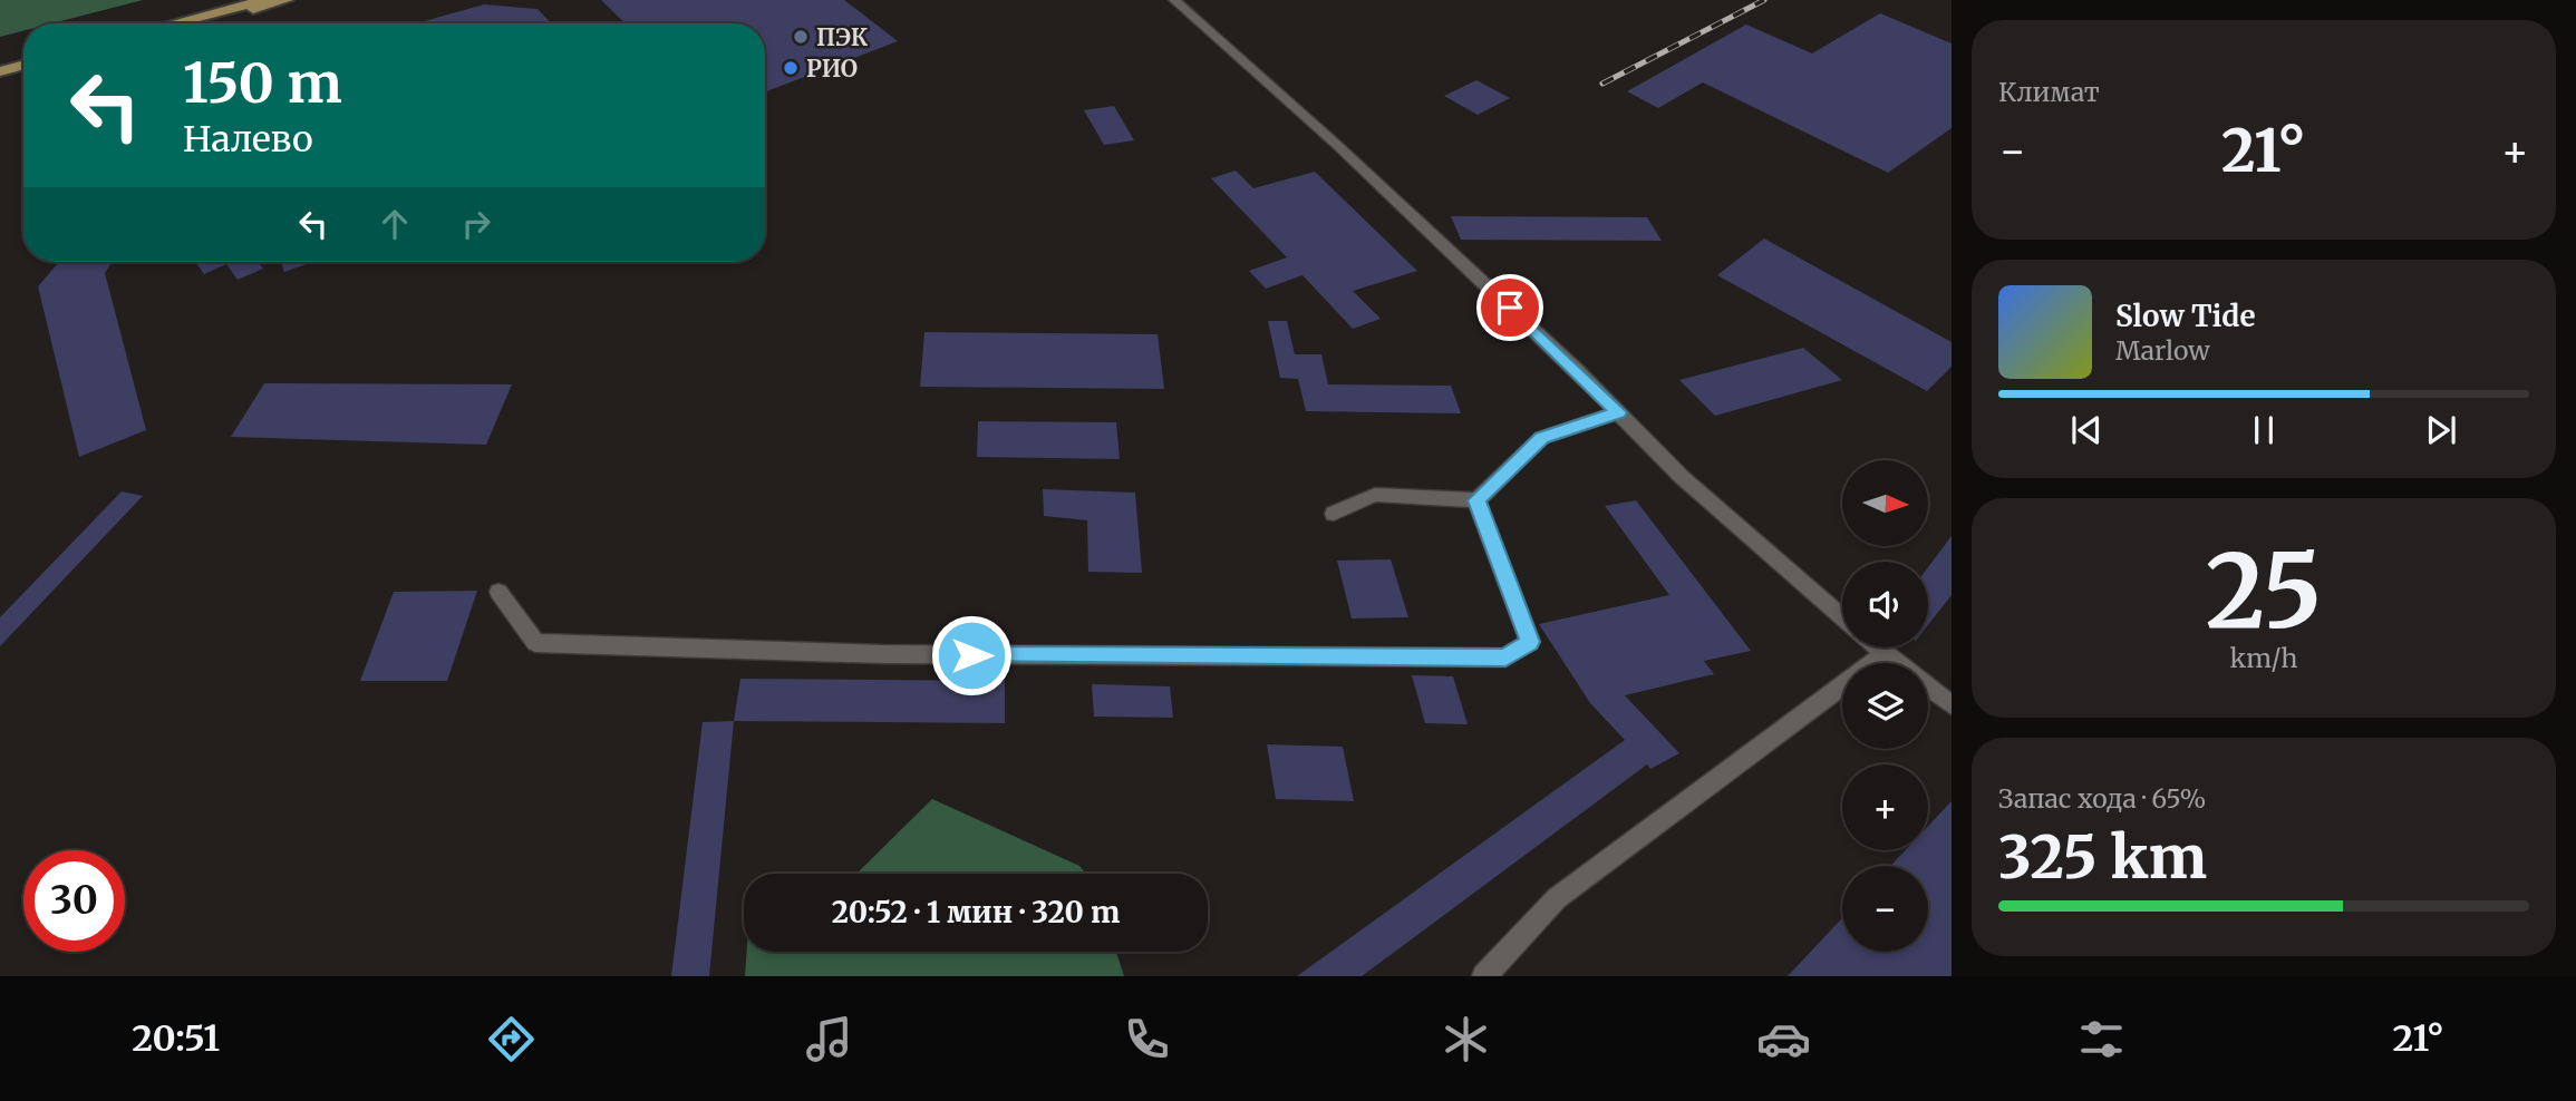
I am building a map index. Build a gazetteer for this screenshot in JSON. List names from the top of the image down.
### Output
{
  "places": ["ПЭК", "РИО"],
  "north": "right",
  "page": {
    "tile": [
      "Климат",
      ["25", "km/h"],
      ["Запас хода · 65%", "325 km"]
    ],
    "turn": ["150 m", "Налево"],
    "heat": ["−", "21°", "+"],
    "song": ["Slow Tide", "Marlow"],
    "map_buttons": ["+", "−"],
    "limit": "30",
    "trip": "20:52 · 1 мин · 320 m",
    "tabs": ["20:51", "21°"]
  }
}
